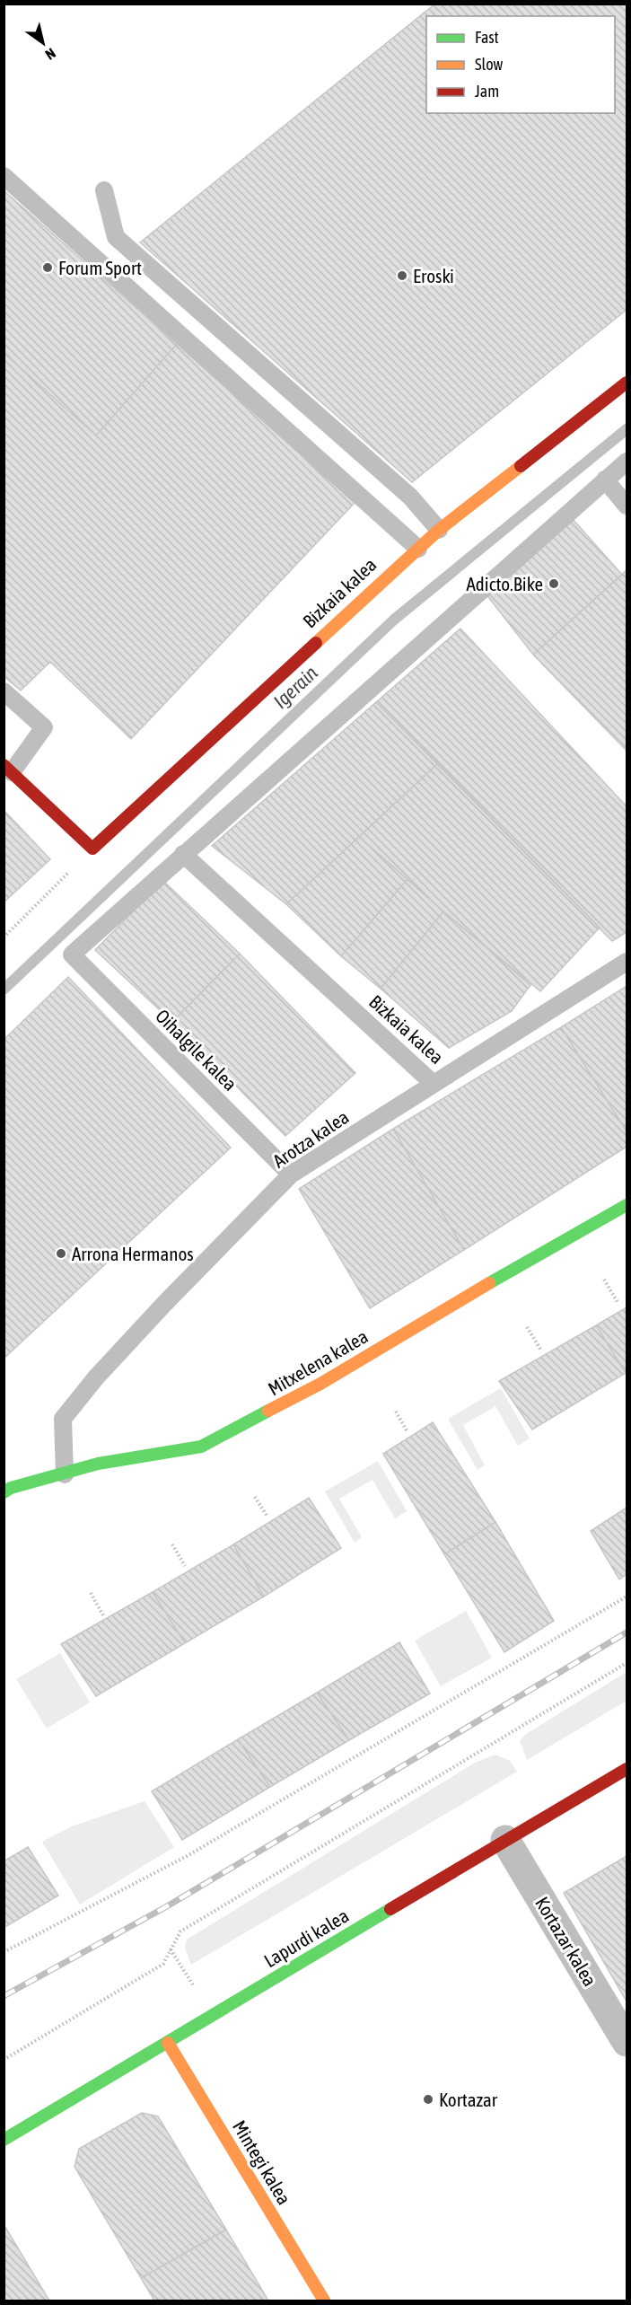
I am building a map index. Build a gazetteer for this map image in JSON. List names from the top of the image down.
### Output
{
  "streets": {
    "street": [
      "Bizkaia kalea",
      "Mitxelena kalea",
      "Lapurdi kalea",
      "Kortazar kalea",
      "Mintegi kalea"
    ],
    "lane": ["Oihalgile kalea", "Arotza kalea"]
  },
  "crossings": [
    ["Bizkaia kalea", "Oihalgile kalea"],
    ["Bizkaia kalea", "Arotza kalea"],
    ["Oihalgile kalea", "Arotza kalea"],
    ["Arotza kalea", "Mitxelena kalea"],
    ["Lapurdi kalea", "Kortazar kalea"],
    ["Lapurdi kalea", "Mintegi kalea"]
  ],
  "water": ["Igerain"],
  "places": [
    "Forum Sport",
    "Eroski",
    "Adicto.Bike",
    "Arrona Hermanos",
    "Kortazar"
  ],
  "legend": ["Fast", "Slow", "Jam"],
  "north": "bottom right"
}
